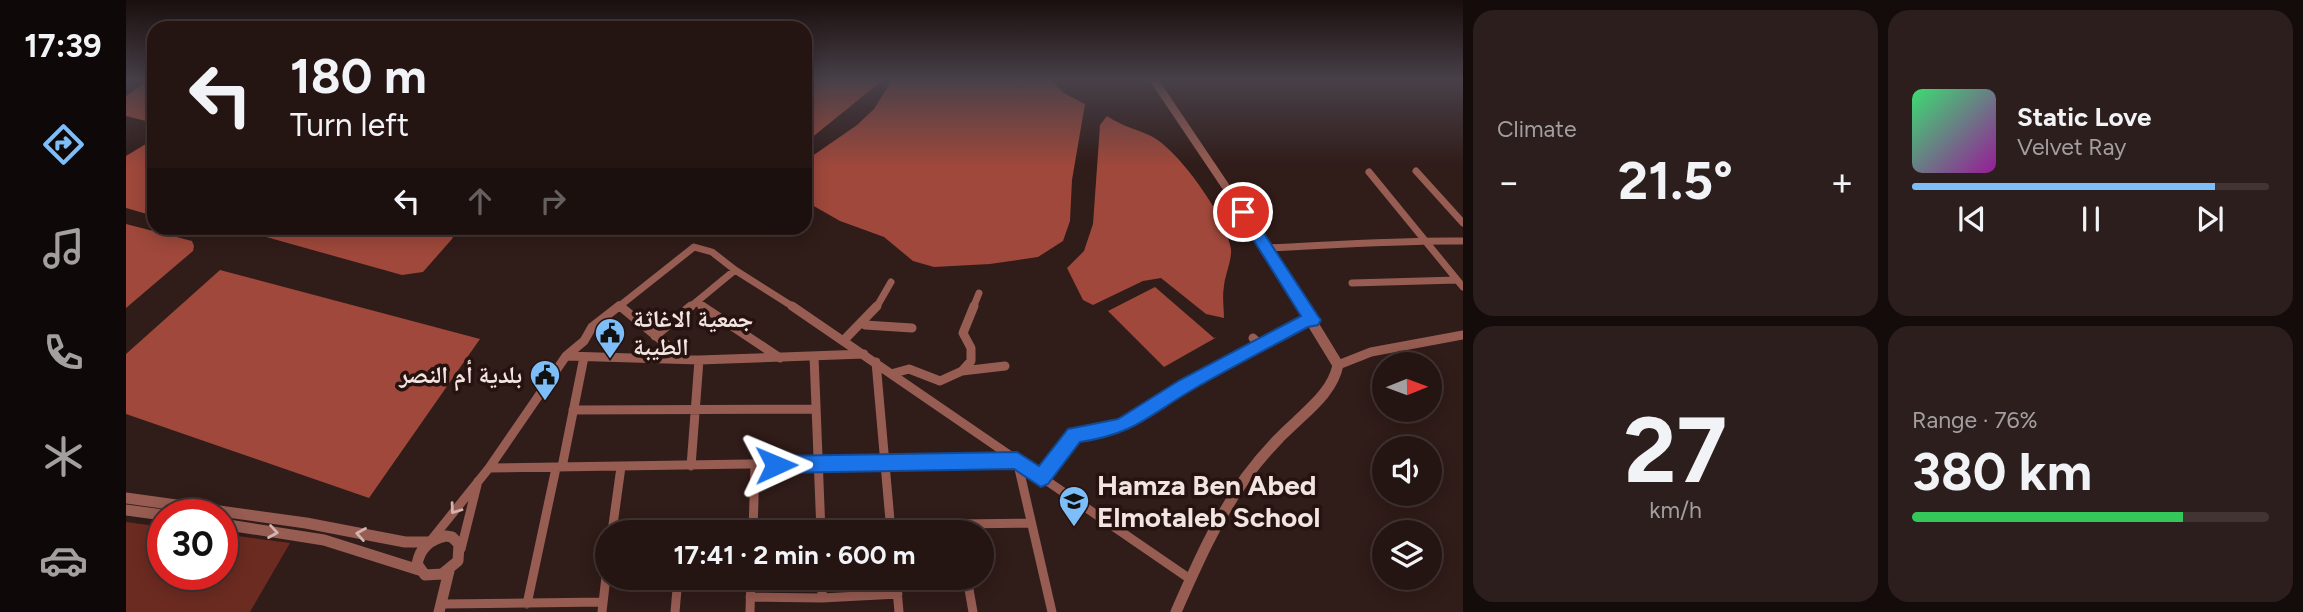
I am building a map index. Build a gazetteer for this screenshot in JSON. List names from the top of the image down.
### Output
{
  "places": {
    "public building": ["جمعية الاغاثة الطيبة", "بلدية أم النصر"],
    "school or university": ["Hamza Ben Abed Elmotaleb School"]
  },
  "north": "right",
  "page": {
    "tabs": "17:39",
    "tile": [
      "Climate",
      ["27", "km/h"],
      ["Range · 76%", "380 km"]
    ],
    "turn": ["180 m", "Turn left"],
    "song": ["Static Love", "Velvet Ray"],
    "heat": ["−", "21.5°", "+"],
    "limit": "30",
    "trip": "17:41 · 2 min · 600 m"
  }
}
